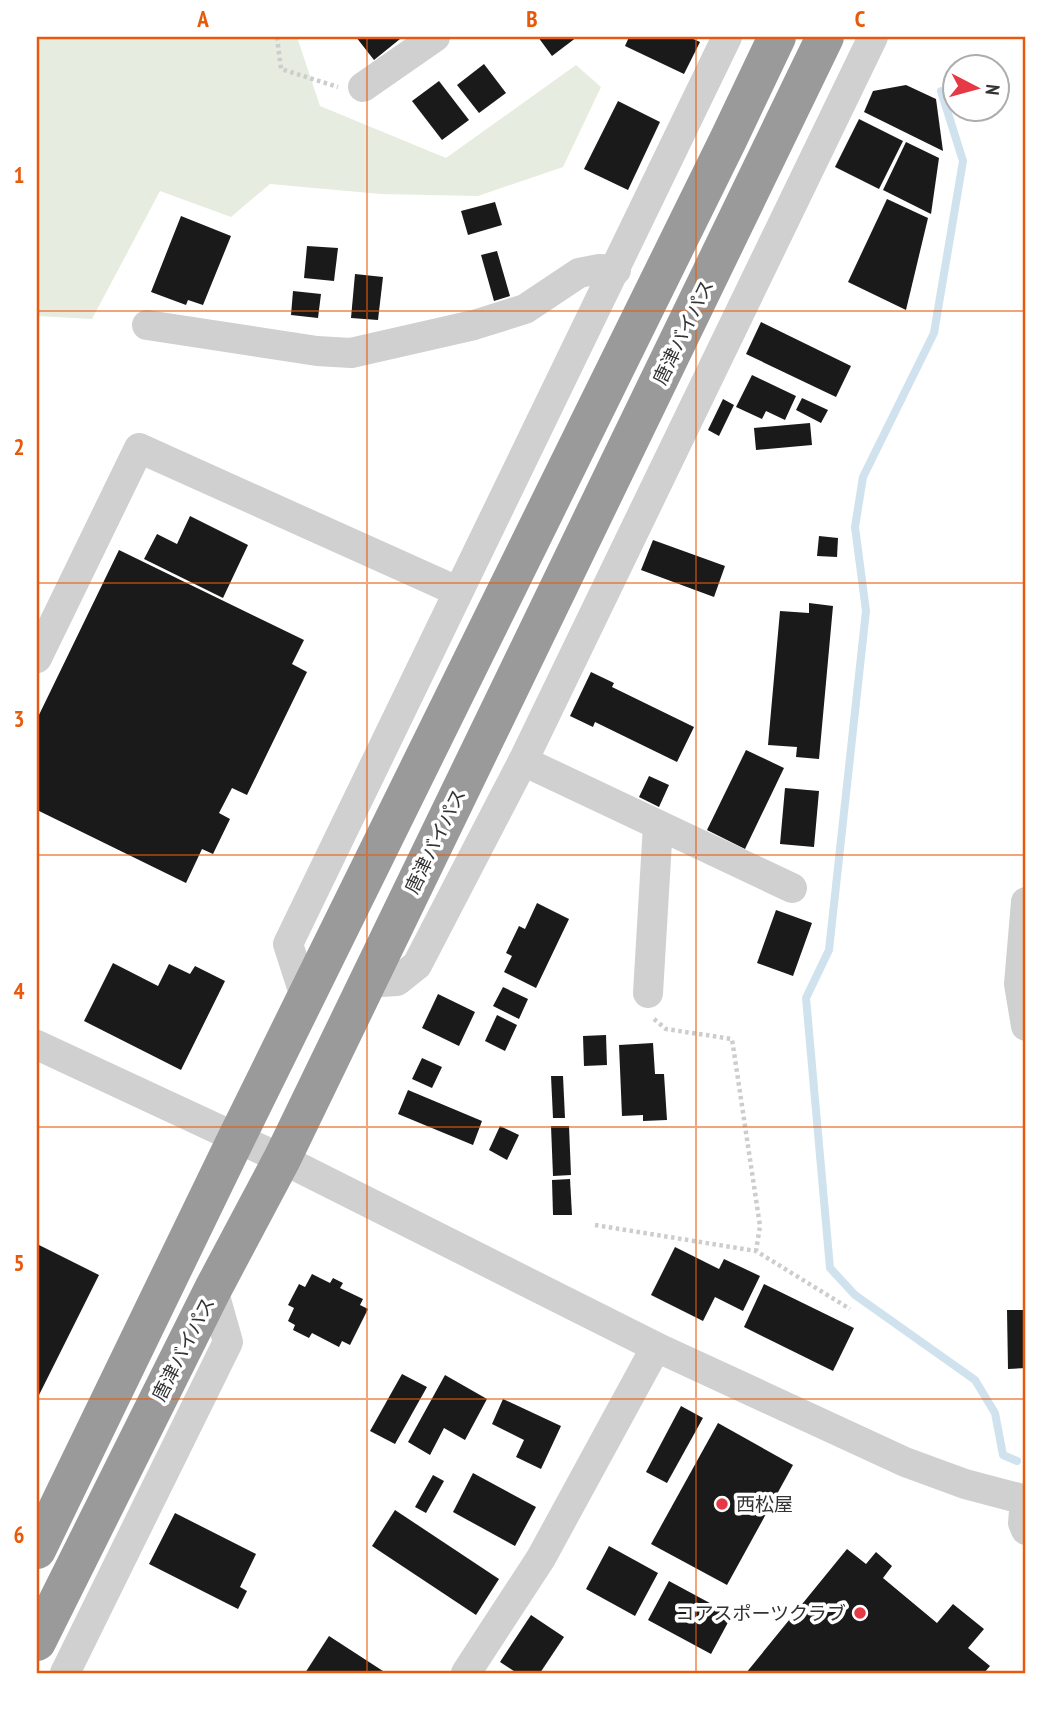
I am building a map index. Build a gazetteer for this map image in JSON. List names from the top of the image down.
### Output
{
  "streets": {
    "highway": ["唐津バイパス"]
  },
  "places": ["西松屋", "コアスポーツクラブ"],
  "north": "right",
  "grid": {
    "columns": ["A", "B", "C"],
    "rows": [
      "1",
      "2",
      "3",
      "4",
      "5",
      "6"
    ]
  }
}
